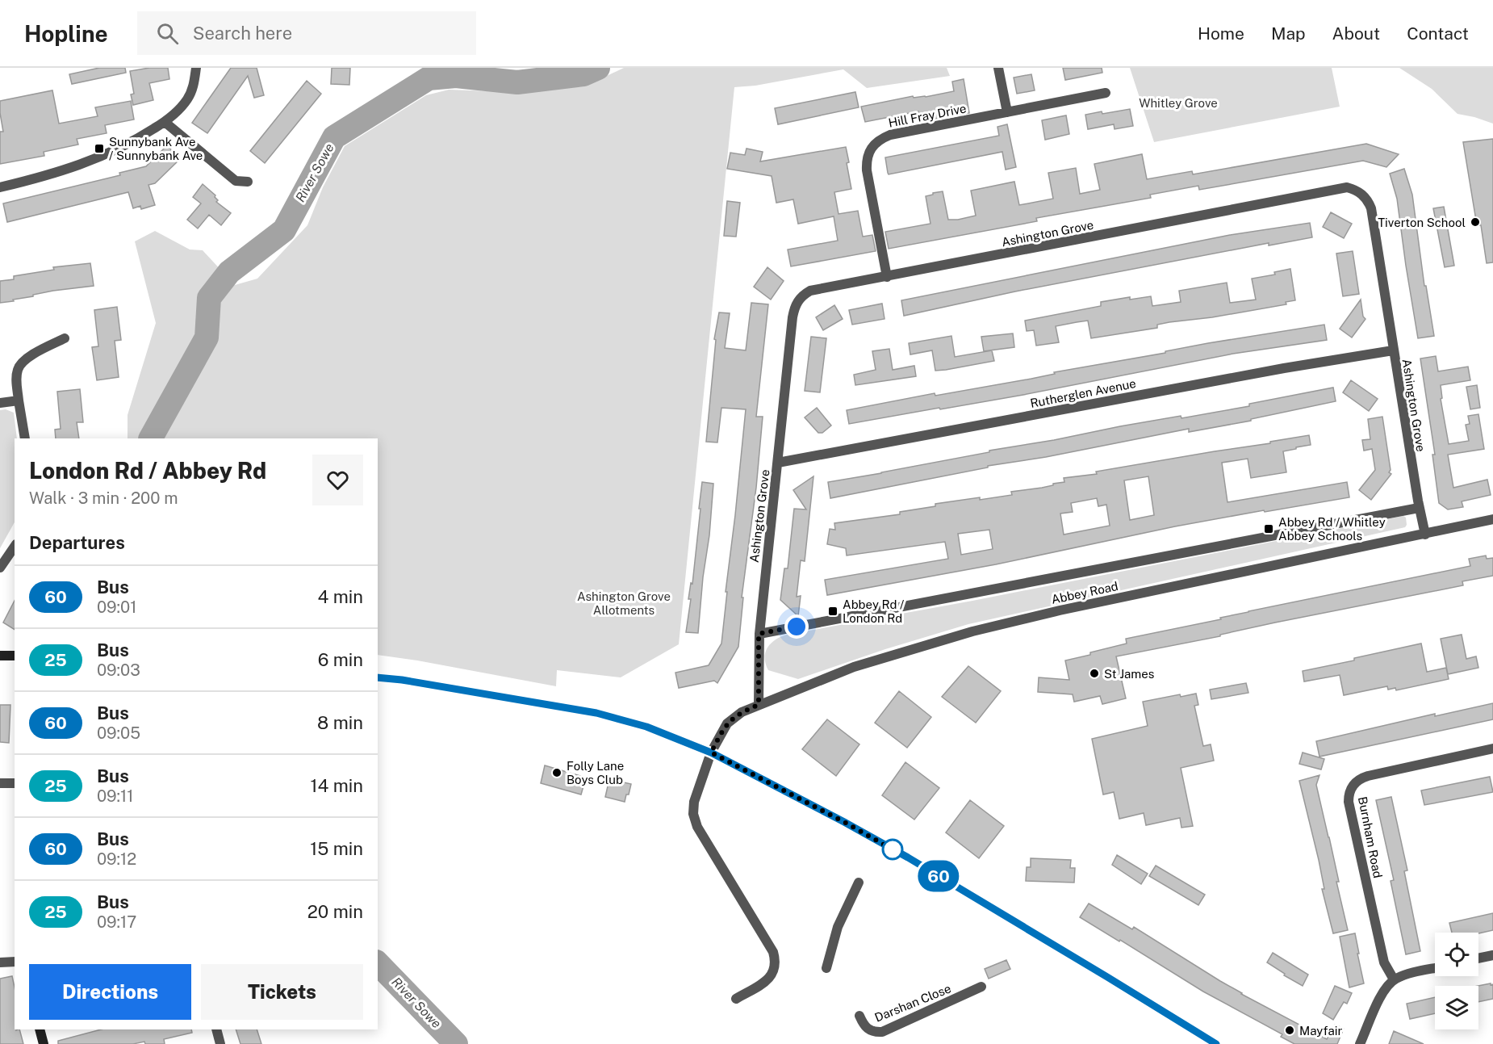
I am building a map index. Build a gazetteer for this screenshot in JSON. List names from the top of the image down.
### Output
{
  "streets": {
    "street": [
      "Hill Fray Drive",
      "Ashington Grove",
      "Rutherglen Avenue",
      "Abbey Road",
      "Burnham Road",
      "Darshan Close"
    ]
  },
  "crossings": [
    ["Hill Fray Drive", "Ashington Grove"],
    ["Ashington Grove", "Rutherglen Avenue"],
    ["Ashington Grove", "Abbey Road"]
  ],
  "water": ["River Sowe"],
  "parks": ["Whitley Grove", "Ashington Grove Allotments"],
  "places": {
    "transit": ["Sunnybank Ave / Sunnybank Ave", "Abbey Rd / Whitley Abbey Schools", "Abbey Rd / London Rd"],
    "other": [
      "Tiverton School",
      "St James",
      "Folly Lane Boys Club",
      "Mayfair"
    ]
  },
  "lines": ["bus line 60"],
  "page": {
    "header": "Hopline",
    "search": "Search here",
    "nav": [
      "Home",
      "Map",
      "About",
      "Contact"
    ],
    "on_map": "60",
    "heading": [
      ["London Rd / Abbey Rd", "Walk · 3 min · 200 m"],
      "Departures"
    ],
    "list": [
      {
        "mark": "60",
        "name": "Bus",
        "note": "09:01",
        "value": "4 min"
      },
      {
        "mark": "25",
        "name": "Bus",
        "note": "09:03",
        "value": "6 min"
      },
      {
        "mark": "60",
        "name": "Bus",
        "note": "09:05",
        "value": "8 min"
      },
      {
        "mark": "25",
        "name": "Bus",
        "note": "09:11",
        "value": "14 min"
      },
      {
        "mark": "60",
        "name": "Bus",
        "note": "09:12",
        "value": "15 min"
      },
      {
        "mark": "25",
        "name": "Bus",
        "note": "09:17",
        "value": "20 min"
      }
    ],
    "buttons": ["Directions", "Tickets"]
  }
}
